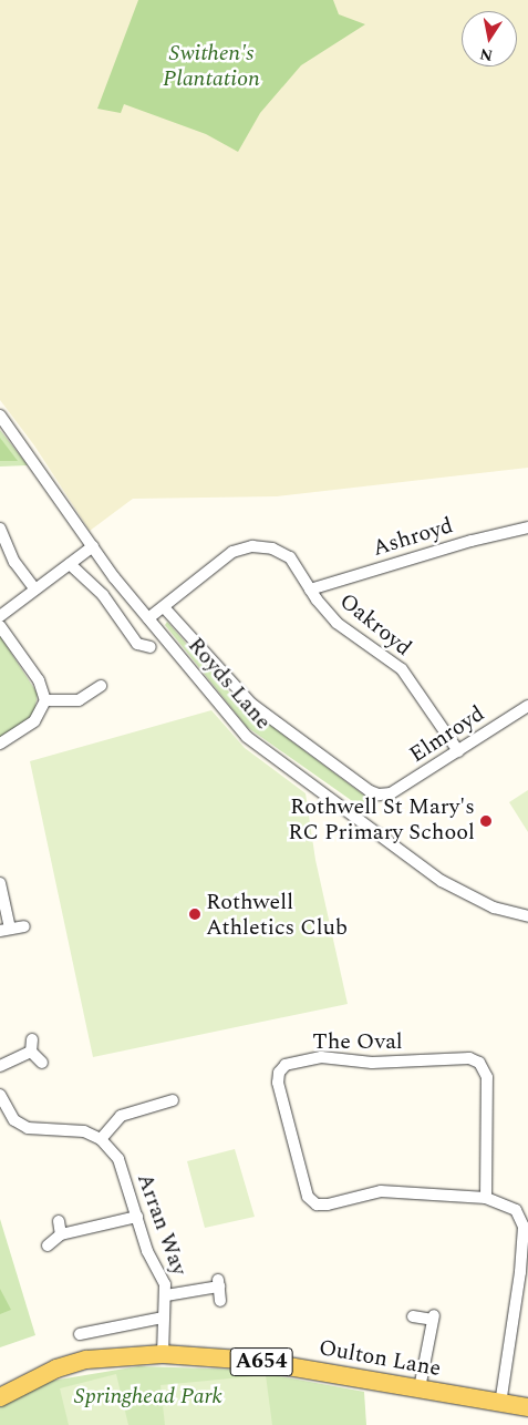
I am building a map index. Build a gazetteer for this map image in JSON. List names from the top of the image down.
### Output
{
  "streets": {
    "main road": ["Oulton Lane", "A654"],
    "street": [
      "Ashroyd",
      "Oakroyd",
      "Royds Lane",
      "Elmroyd",
      "The Oval",
      "Arran Way"
    ]
  },
  "crossings": [
    ["Ashroyd", "Oakroyd"],
    ["Oakroyd", "Royds Lane"],
    ["Oakroyd", "Elmroyd"],
    ["Royds Lane", "Elmroyd"],
    ["The Oval", "Oulton Lane"],
    ["Arran Way", "Oulton Lane"]
  ],
  "parks": ["Swithen's Plantation", "Springhead Park"],
  "places": ["Rothwell St Mary's RC Primary School", "Rothwell Athletics Club"],
  "north": "bottom"
}
